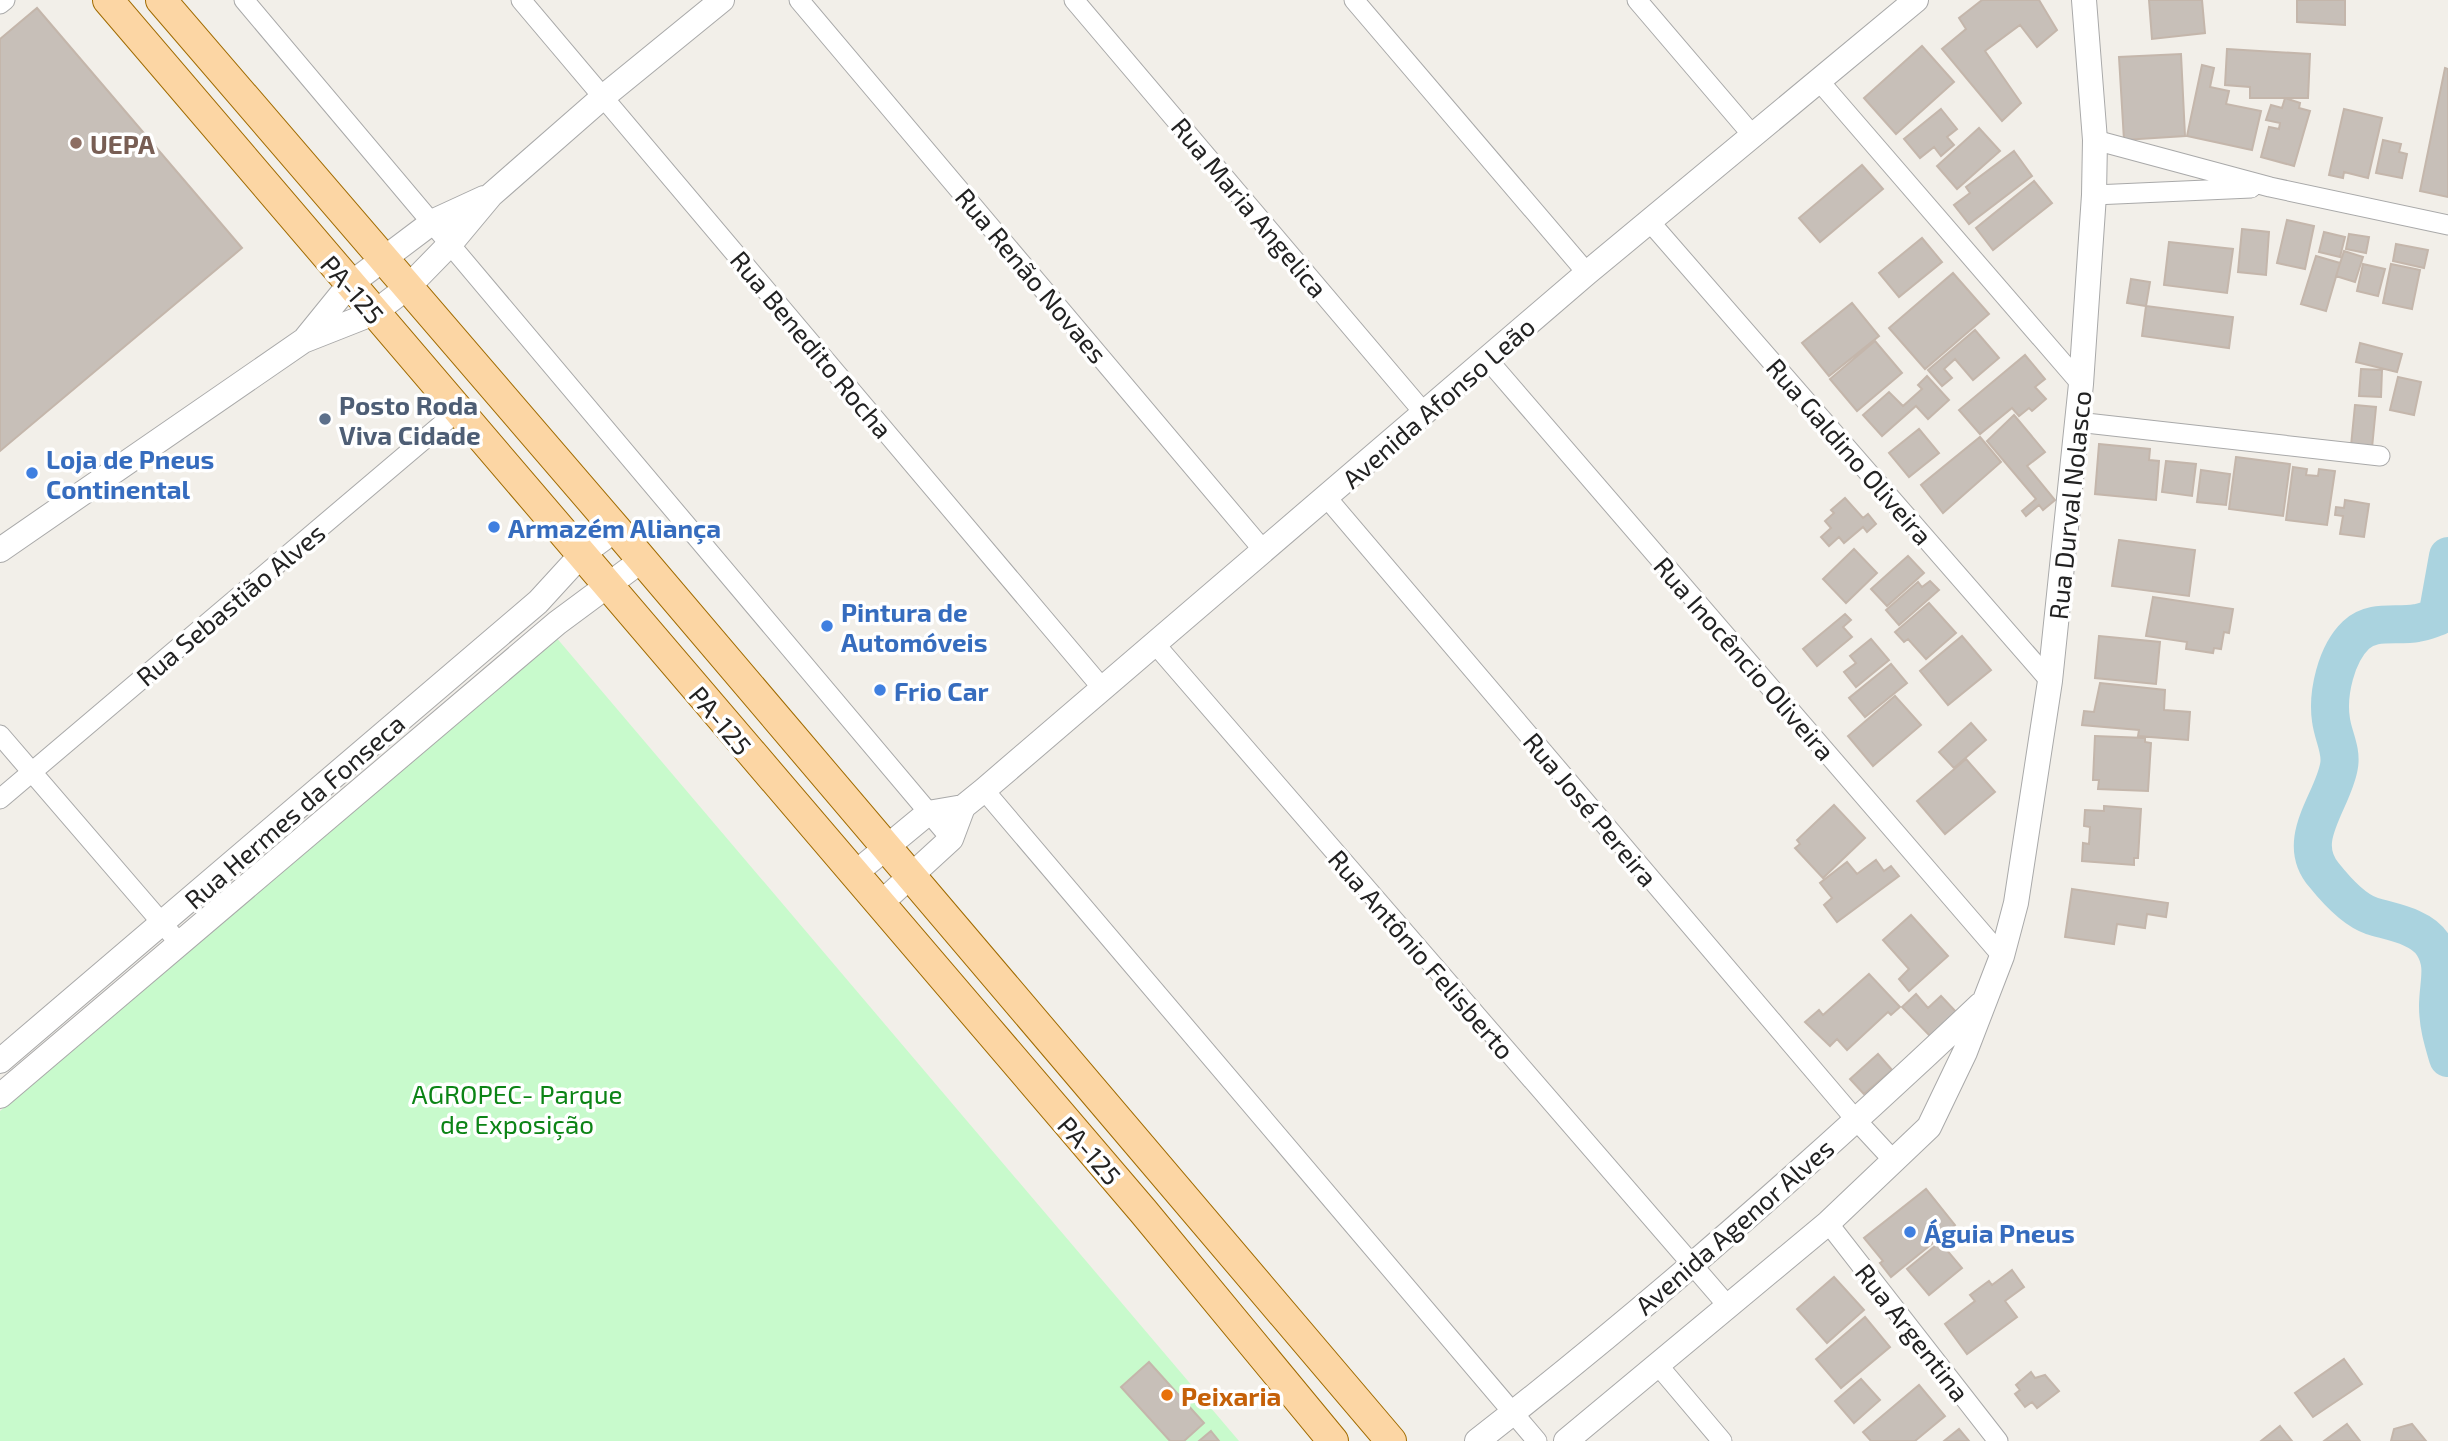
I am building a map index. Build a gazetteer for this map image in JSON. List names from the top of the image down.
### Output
{
  "streets": {
    "main road": ["PA-125"],
    "street": [
      "Rua Maria Angelica",
      "Rua Renão Novaes",
      "Rua Benedito Rocha",
      "Avenida Afonso Leão",
      "Rua Galdino Oliveira",
      "Rua Durval Nolasco",
      "Rua Sebastião Alves",
      "Rua Inocêncio Oliveira",
      "Rua José Pereira",
      "Rua Hermes da Fonseca",
      "Rua Antônio Felisberto",
      "Avenida Agenor Alves",
      "Rua Argentina"
    ]
  },
  "crossings": [
    ["Rua Maria Angelica", "Avenida Afonso Leão"],
    ["Rua Renão Novaes", "Avenida Afonso Leão"],
    ["PA-125", "Rua Sebastião Alves"],
    ["PA-125", "Rua Hermes da Fonseca"],
    ["Rua Benedito Rocha", "Avenida Afonso Leão"],
    ["Avenida Afonso Leão", "Rua Galdino Oliveira"],
    ["Avenida Afonso Leão", "Rua Inocêncio Oliveira"],
    ["Avenida Afonso Leão", "Rua José Pereira"],
    ["Avenida Afonso Leão", "Rua Antônio Felisberto"],
    ["Rua Galdino Oliveira", "Rua Durval Nolasco"],
    ["Rua Durval Nolasco", "Rua Inocêncio Oliveira"],
    ["Rua Durval Nolasco", "Rua José Pereira"],
    ["Rua Durval Nolasco", "Rua Antônio Felisberto"],
    ["Rua Durval Nolasco", "Avenida Agenor Alves"],
    ["Rua Durval Nolasco", "Rua Argentina"],
    ["Rua José Pereira", "Avenida Agenor Alves"],
    ["Rua Antônio Felisberto", "Avenida Agenor Alves"]
  ],
  "parks": ["AGROPEC- Parque de Exposição"],
  "places": [
    "UEPA",
    "Posto Roda Viva Cidade",
    "Loja de Pneus Continental",
    "Armazém Aliança",
    "Pintura de Automóveis",
    "Frio Car",
    "Águia Pneus",
    "Peixaria"
  ]
}
